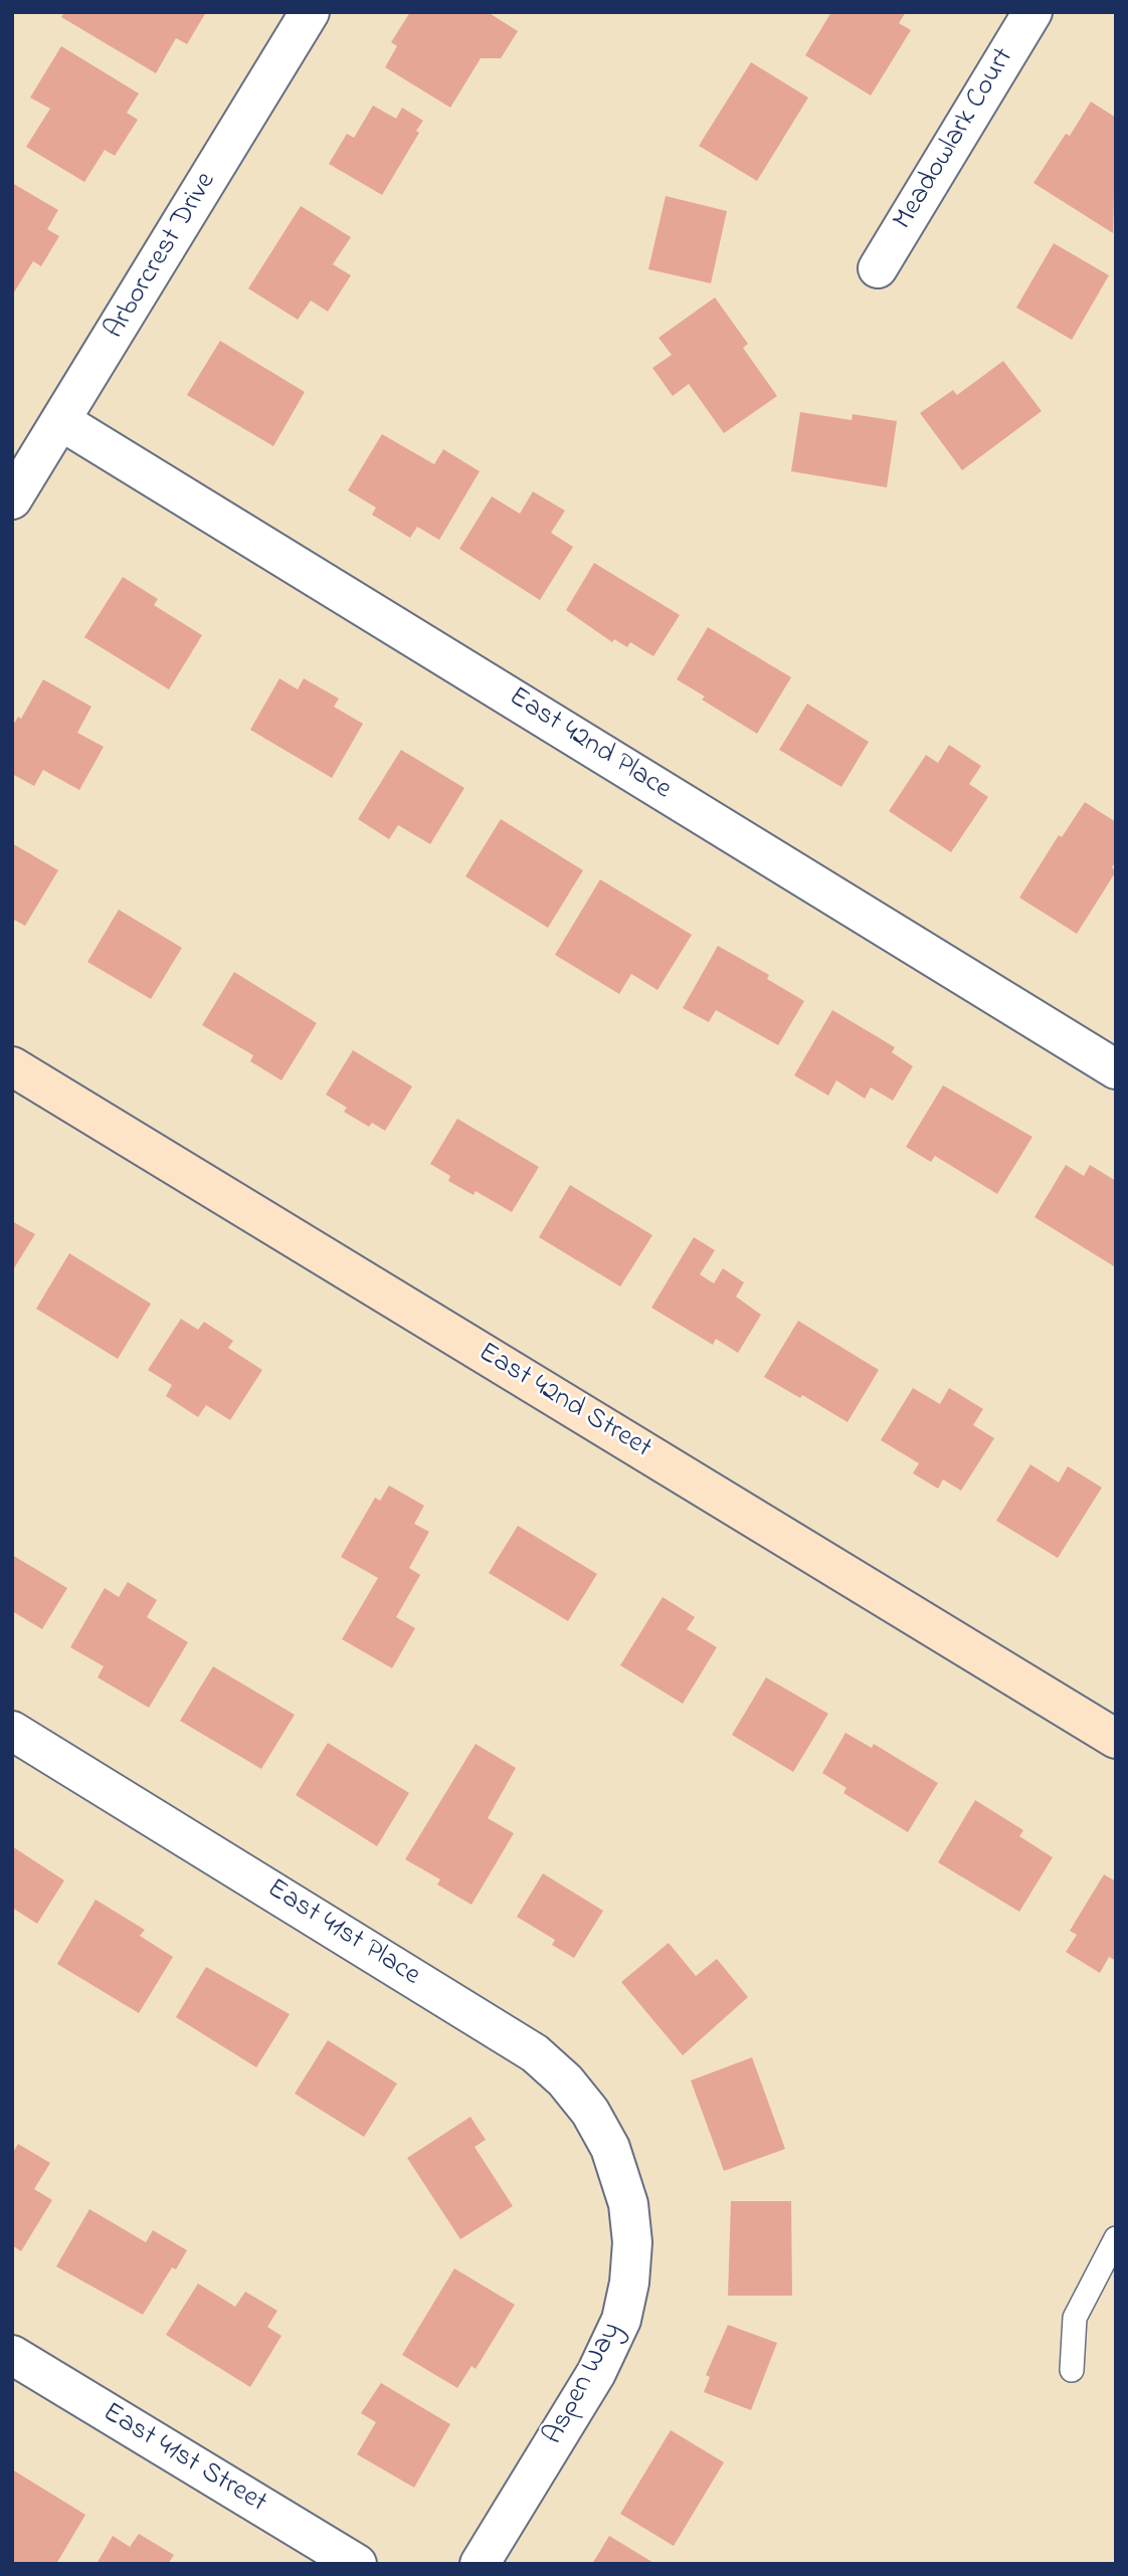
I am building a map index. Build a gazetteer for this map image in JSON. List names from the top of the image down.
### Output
{
  "streets": {
    "street": [
      "Meadowlark Court",
      "Arborcrest Drive",
      "East 42nd Place",
      "East 42nd Street",
      "East 41st Place",
      "Aspen Way",
      "East 41st Street"
    ]
  },
  "crossings": [
    ["Arborcrest Drive", "East 42nd Place"],
    ["East 41st Place", "Aspen Way"]
  ]
}
